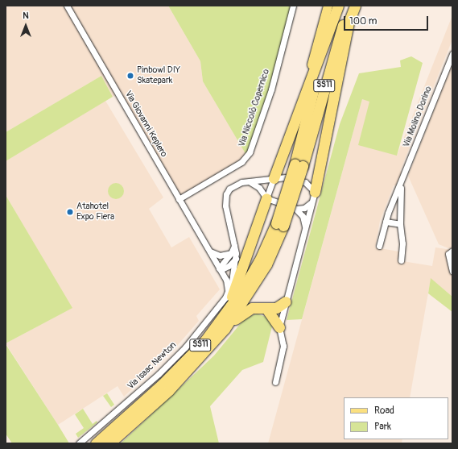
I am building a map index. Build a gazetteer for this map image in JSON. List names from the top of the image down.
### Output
{
  "streets": {
    "highway": ["SS11"],
    "street": [
      "Via Niccolò Copernico",
      "Via Molino Dorino",
      "Via Giovanni Keplero",
      "Via Isaac Newton"
    ]
  },
  "crossings": [
    ["Via Niccolò Copernico", "Via Giovanni Keplero"],
    ["Via Giovanni Keplero", "Via Isaac Newton"]
  ],
  "places": ["Pinbowl DIY Skatepark", "Atahotel Expo Fiera"],
  "legend": ["Road", "Park"],
  "scale_bar": "100 m",
  "north": "top"
}
